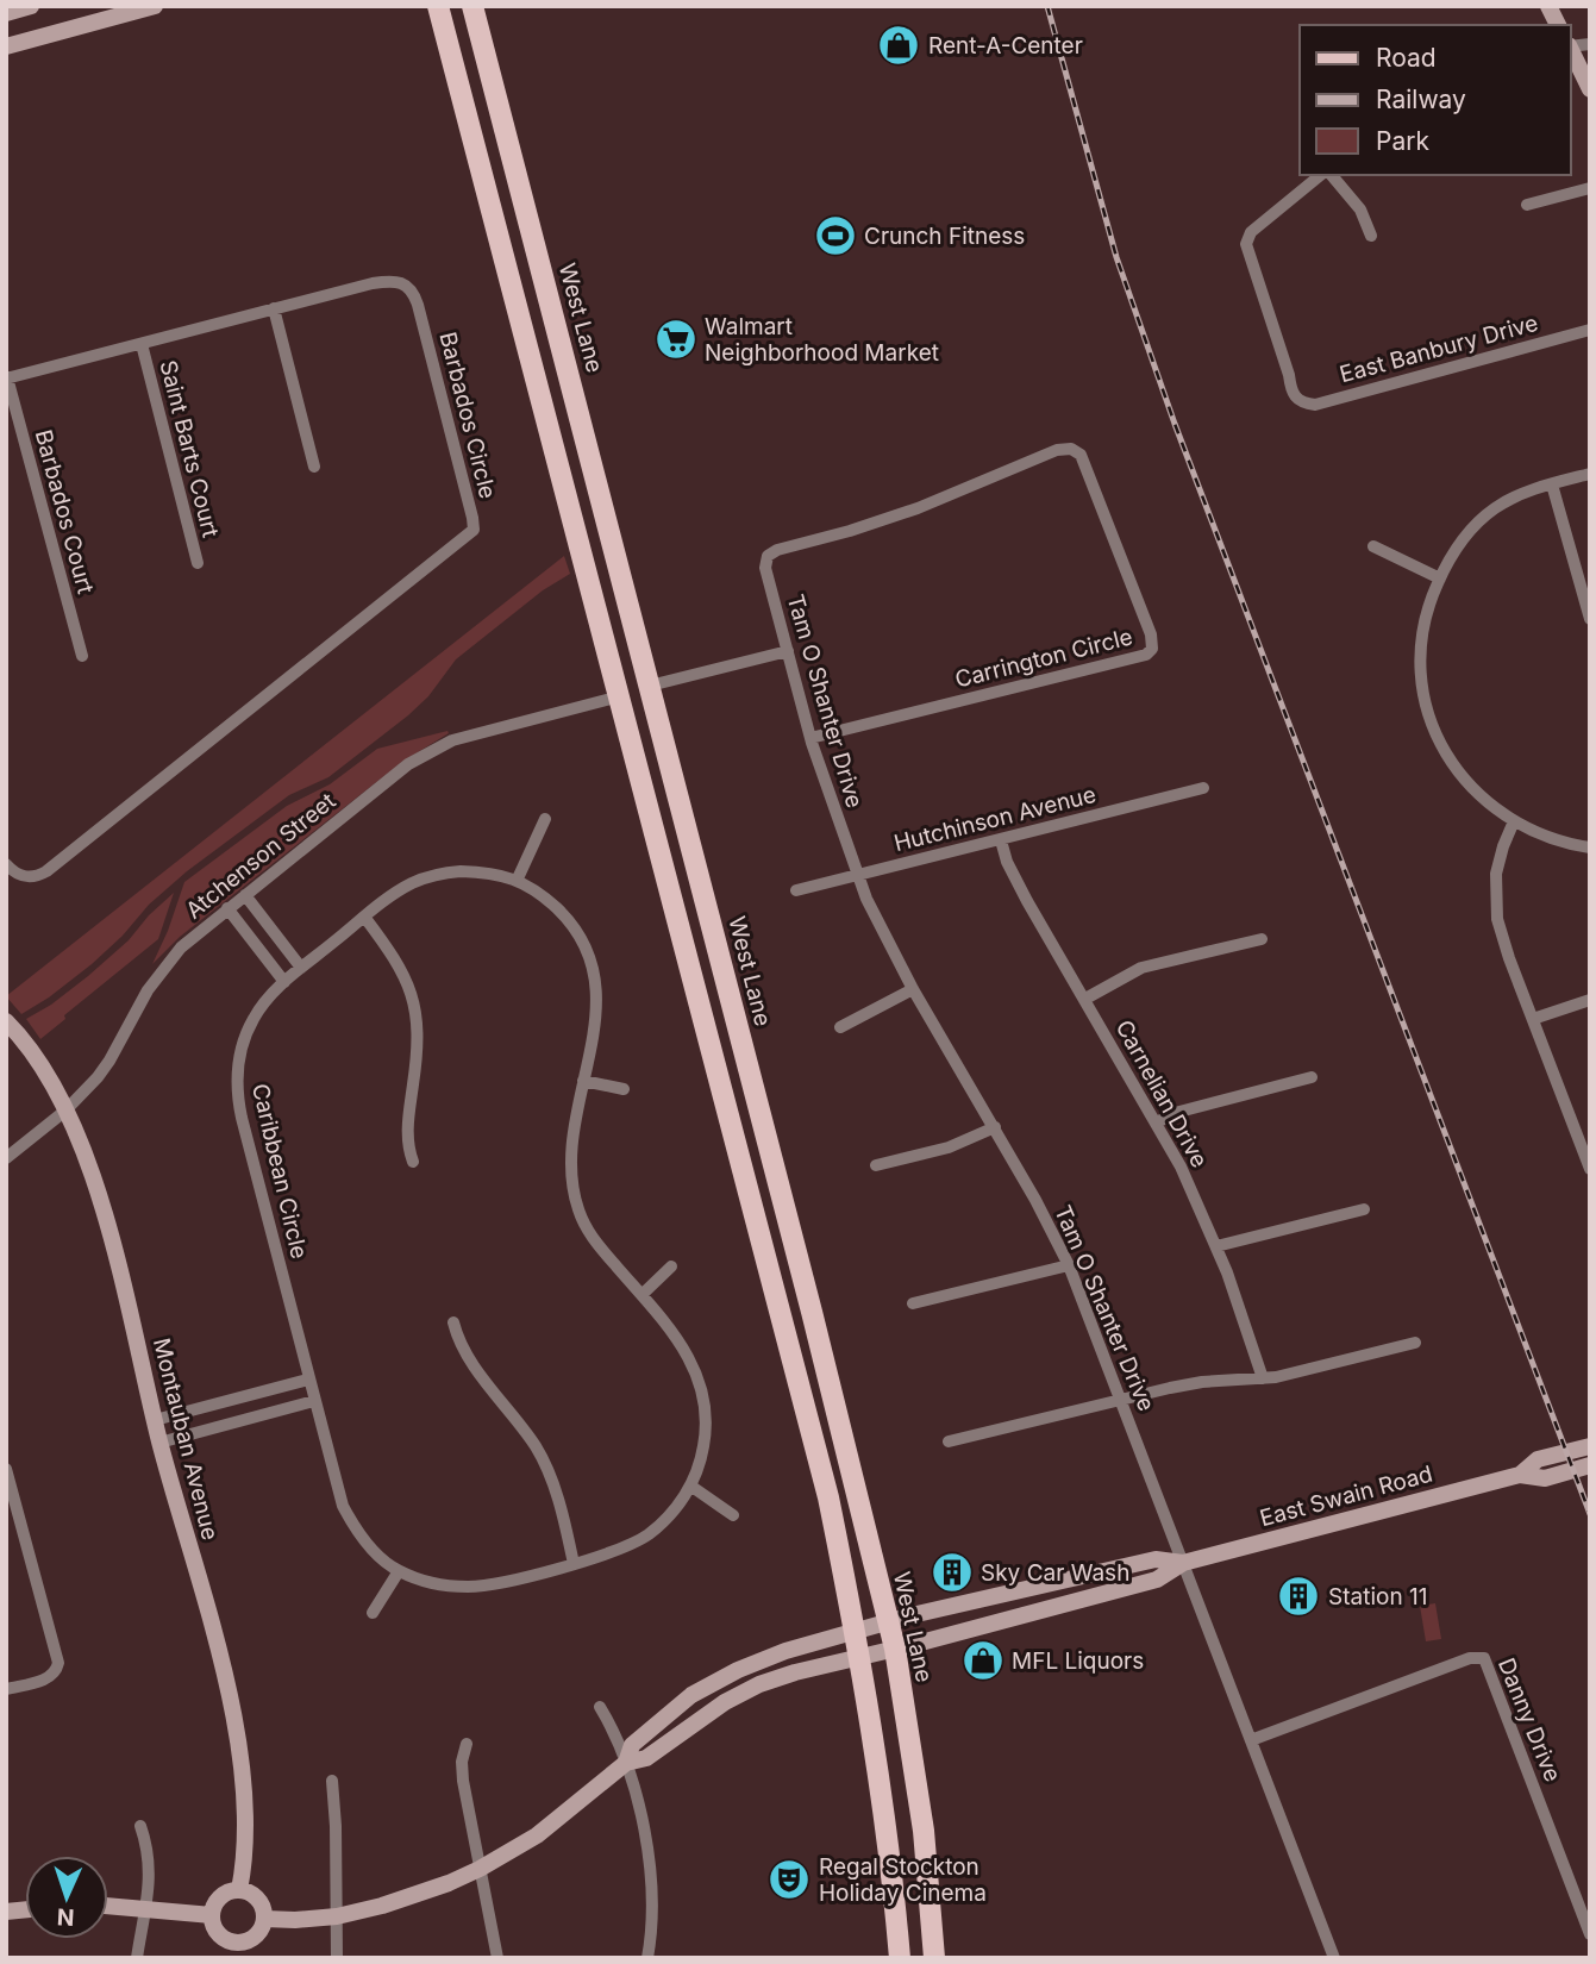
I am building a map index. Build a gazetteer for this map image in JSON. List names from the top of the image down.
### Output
{
  "streets": {
    "main road": ["West Lane"],
    "street": [
      "East Banbury Drive",
      "Barbados Circle",
      "Saint Barts Court",
      "Barbados Court",
      "Carrington Circle",
      "Tam O Shanter Drive",
      "Hutchinson Avenue",
      "Atchenson Street",
      "Carnelian Drive",
      "Caribbean Circle",
      "Montauban Avenue",
      "East Swain Road",
      "Danny Drive"
    ]
  },
  "crossings": [
    ["West Lane", "East Swain Road"],
    ["Barbados Circle", "Saint Barts Court"],
    ["Barbados Circle", "Barbados Court"],
    ["Carrington Circle", "Tam O Shanter Drive"],
    ["Tam O Shanter Drive", "Hutchinson Avenue"],
    ["Tam O Shanter Drive", "East Swain Road"],
    ["Tam O Shanter Drive", "Danny Drive"],
    ["Hutchinson Avenue", "Carnelian Drive"],
    ["Atchenson Street", "Montauban Avenue"],
    ["Montauban Avenue", "East Swain Road"]
  ],
  "places": {
    "shop": ["Rent-A-Center", "MFL Liquors"],
    "sports": ["Crunch Fitness"],
    "supermarket": ["Walmart Neighborhood Market"],
    "building": ["Sky Car Wash", "Station 11"],
    "theatre": ["Regal Stockton Holiday Cinema"]
  },
  "legend": ["Road", "Railway", "Park"],
  "north": "bottom"
}
